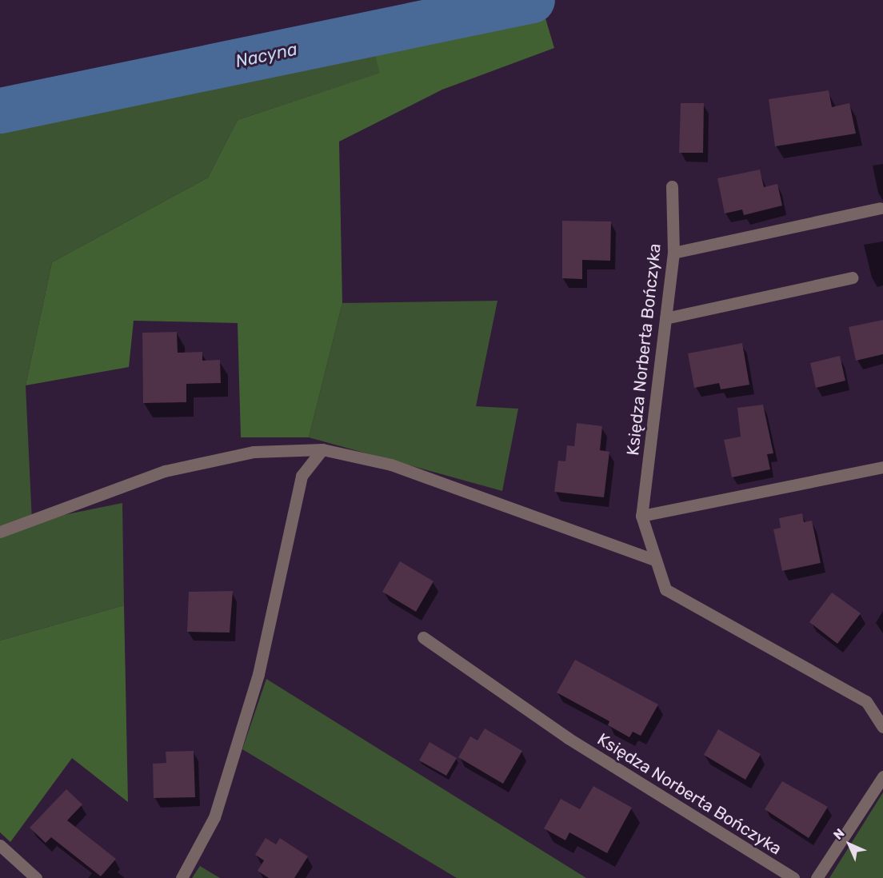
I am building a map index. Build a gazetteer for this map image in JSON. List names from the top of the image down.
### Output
{
  "streets": {
    "street": ["Księdza Norberta Bończyka"]
  },
  "water": ["Nacyna"],
  "north": "top left"
}
